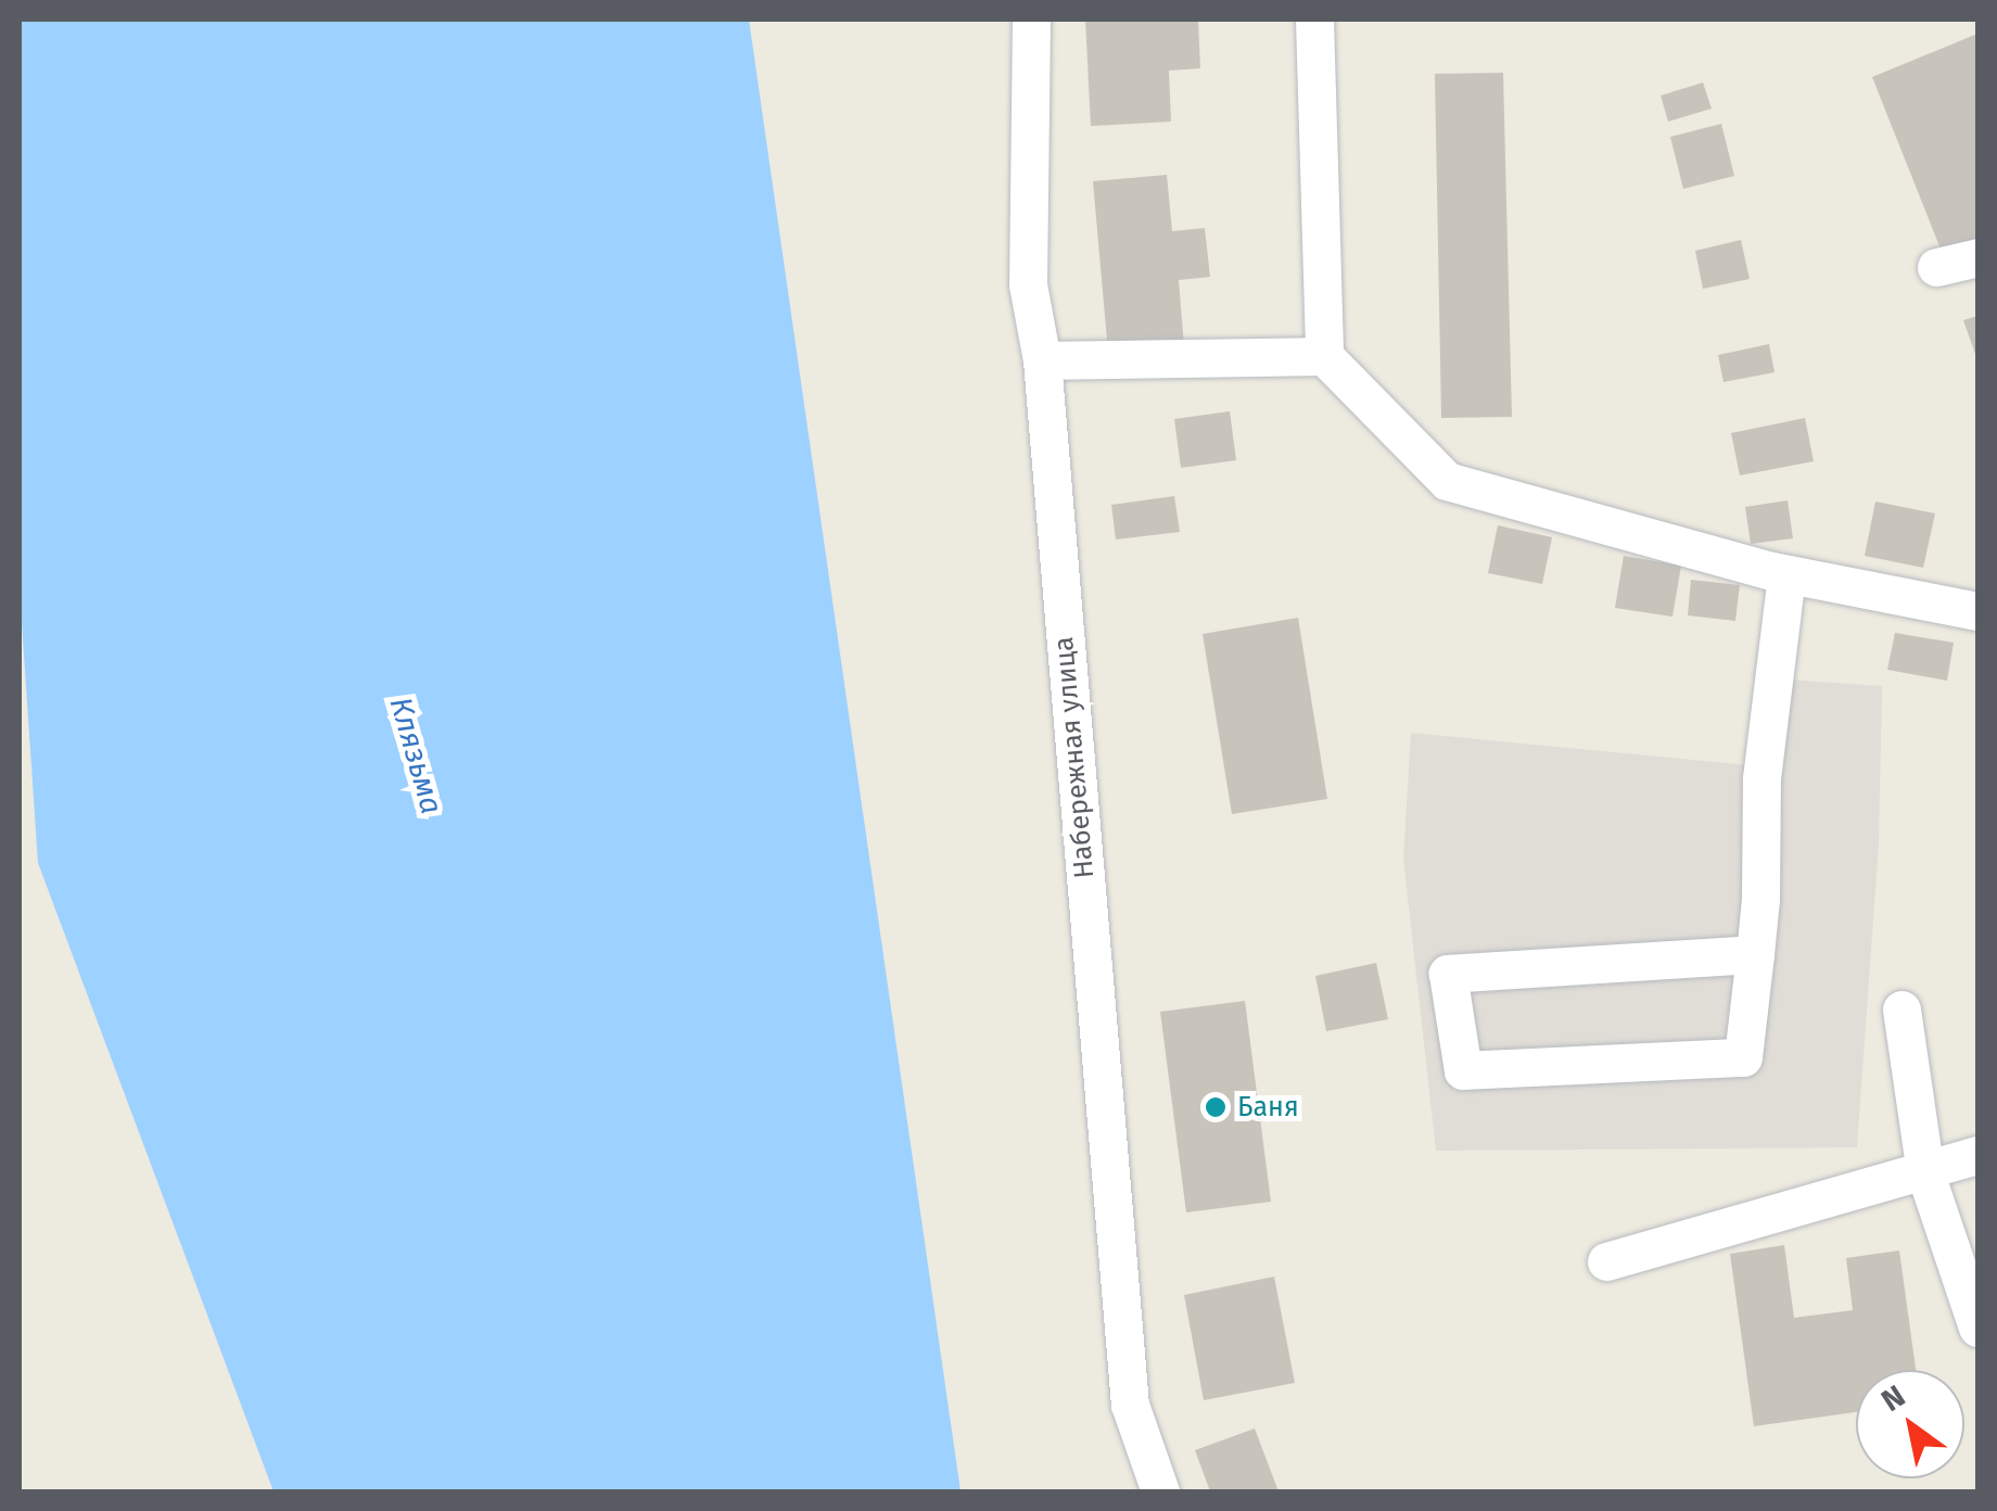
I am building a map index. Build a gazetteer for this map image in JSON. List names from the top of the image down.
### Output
{
  "streets": {
    "street": ["Набережная улица"]
  },
  "water": ["Клязьма"],
  "places": ["Баня"],
  "north": "top left"
}
